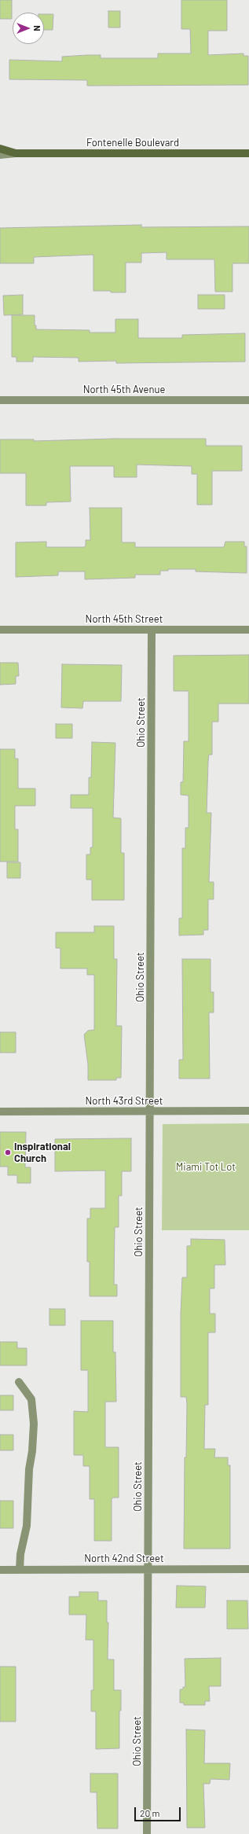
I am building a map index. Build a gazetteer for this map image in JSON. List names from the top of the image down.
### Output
{
  "streets": {
    "main road": ["Fontenelle Boulevard"],
    "street": [
      "North 45th Avenue",
      "North 45th Street",
      "Ohio Street",
      "North 43rd Street",
      "North 42nd Street"
    ]
  },
  "crossings": [
    ["North 45th Street", "Ohio Street"],
    ["Ohio Street", "North 43rd Street"],
    ["Ohio Street", "North 42nd Street"]
  ],
  "parks": ["Miami Tot Lot"],
  "places": ["Inspirational Church"],
  "scale_bar": "20 m",
  "north": "right"
}
